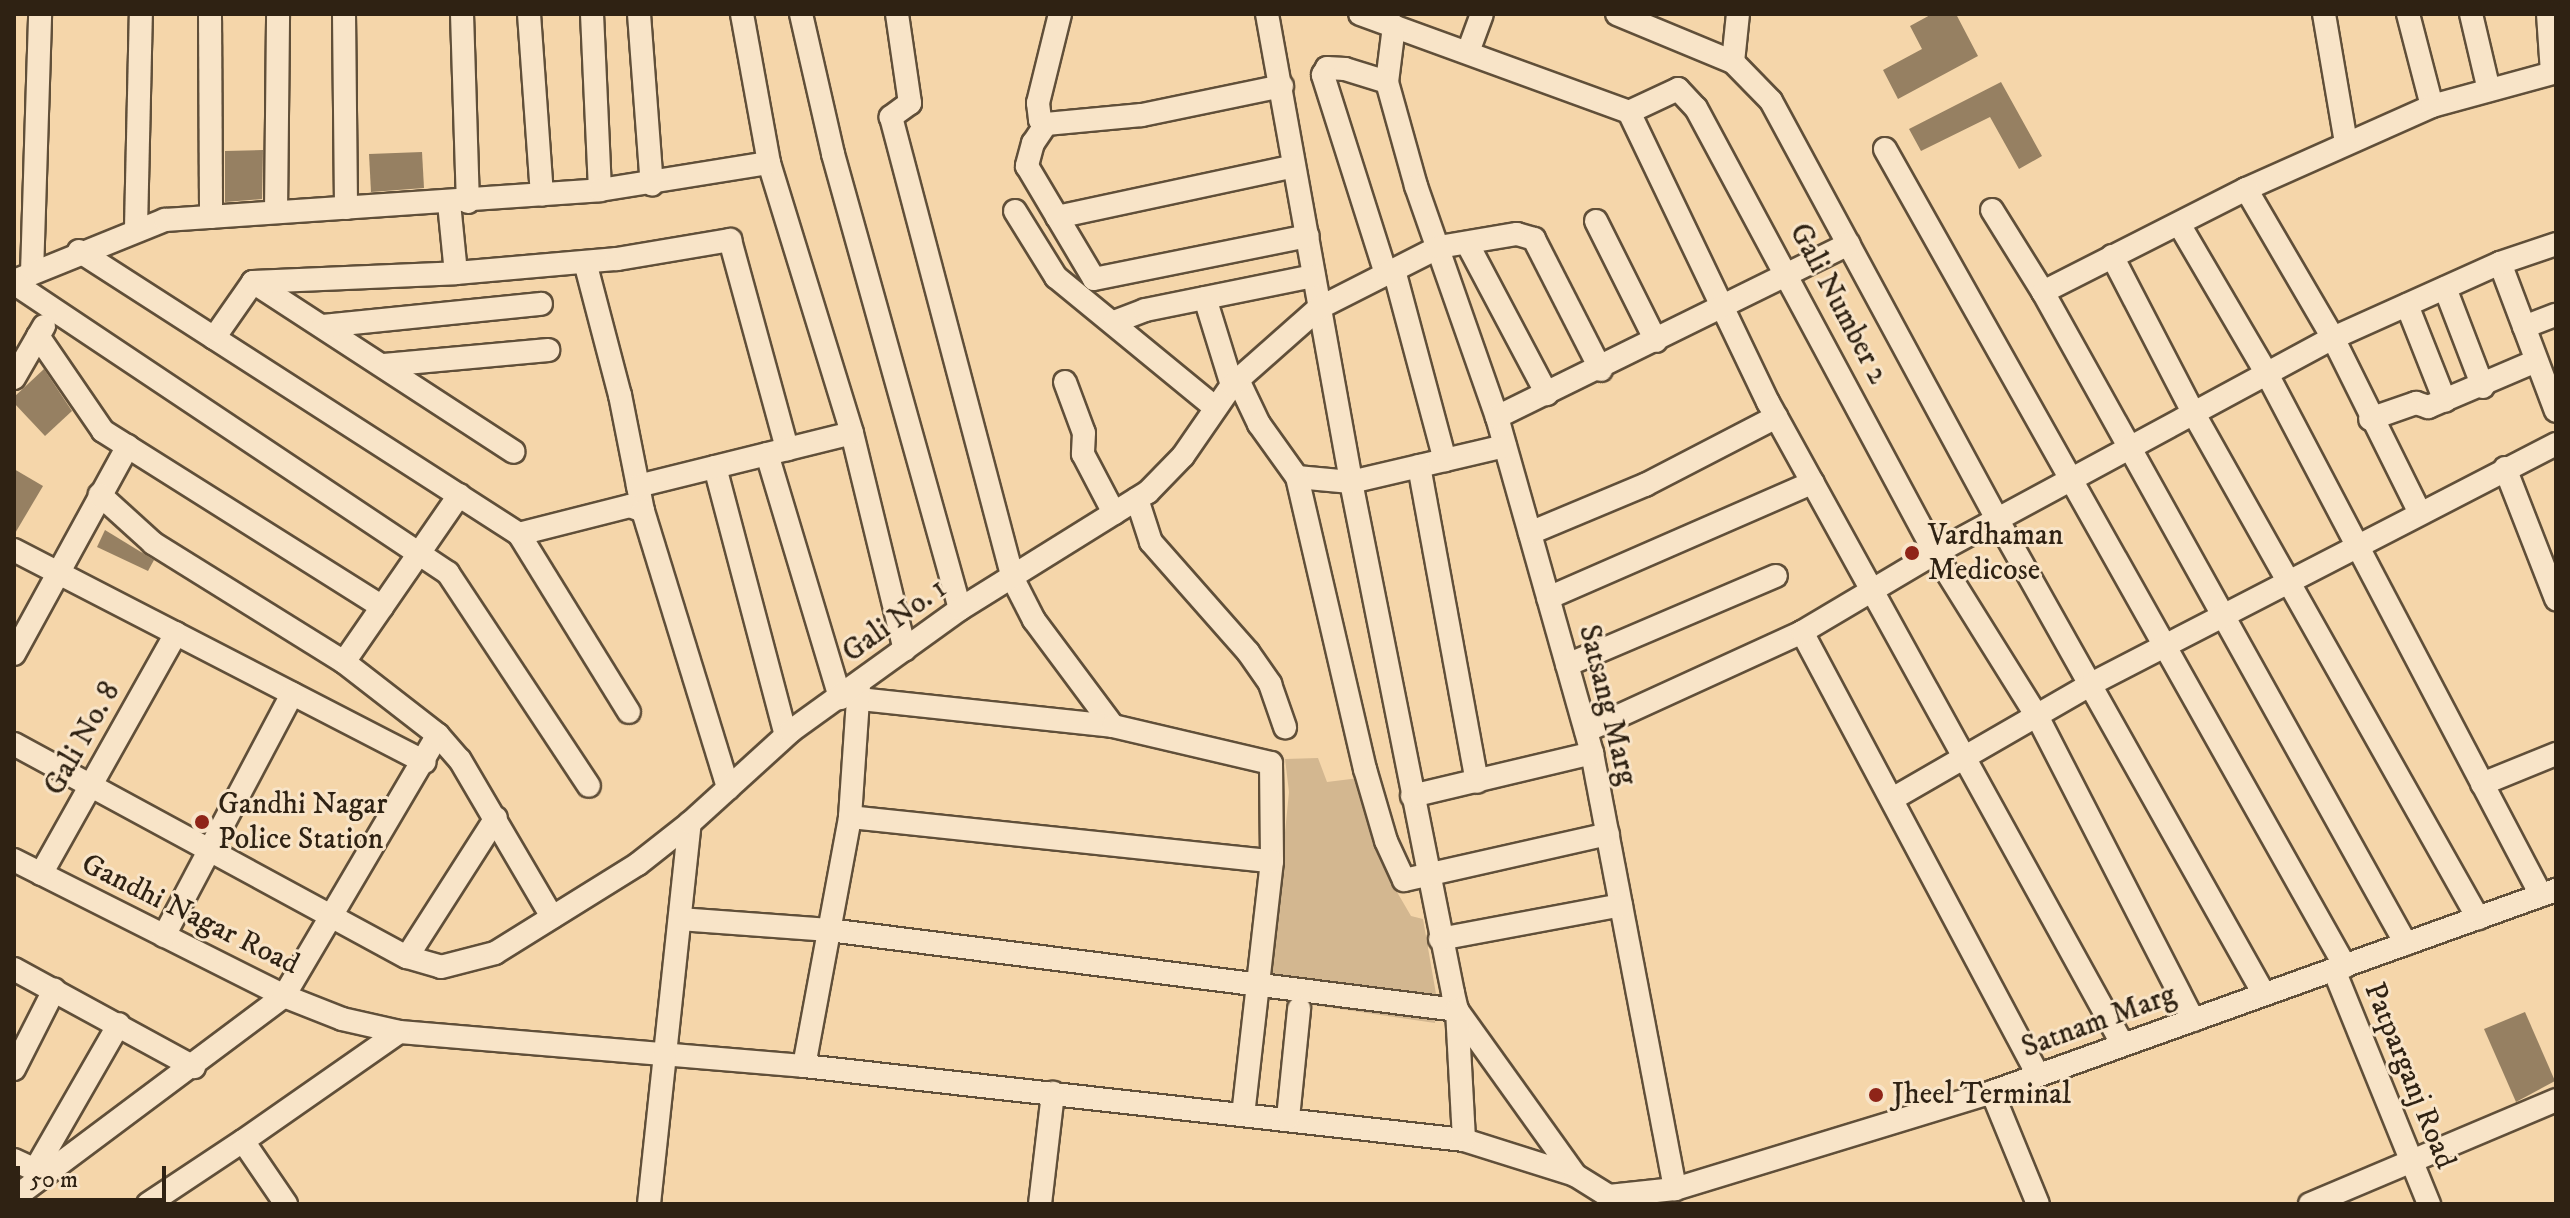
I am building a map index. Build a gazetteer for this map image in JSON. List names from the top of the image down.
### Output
{
  "streets": {
    "street": [
      "Gali Number 2",
      "Gali No. 1",
      "Satsang Marg",
      "Gali No. 8",
      "Gandhi Nagar Road",
      "Satnam Marg",
      "Patparganj Road"
    ]
  },
  "crossings": [
    ["Gali Number 2", "Satnam Marg"],
    ["Gali No. 1", "Satsang Marg"],
    ["Satsang Marg", "Satnam Marg"],
    ["Gali No. 8", "Gandhi Nagar Road"],
    ["Satnam Marg", "Patparganj Road"]
  ],
  "places": ["Vardhaman Medicose", "Gandhi Nagar Police Station", "Jheel Terminal"],
  "scale_bar": "50 m"
}
